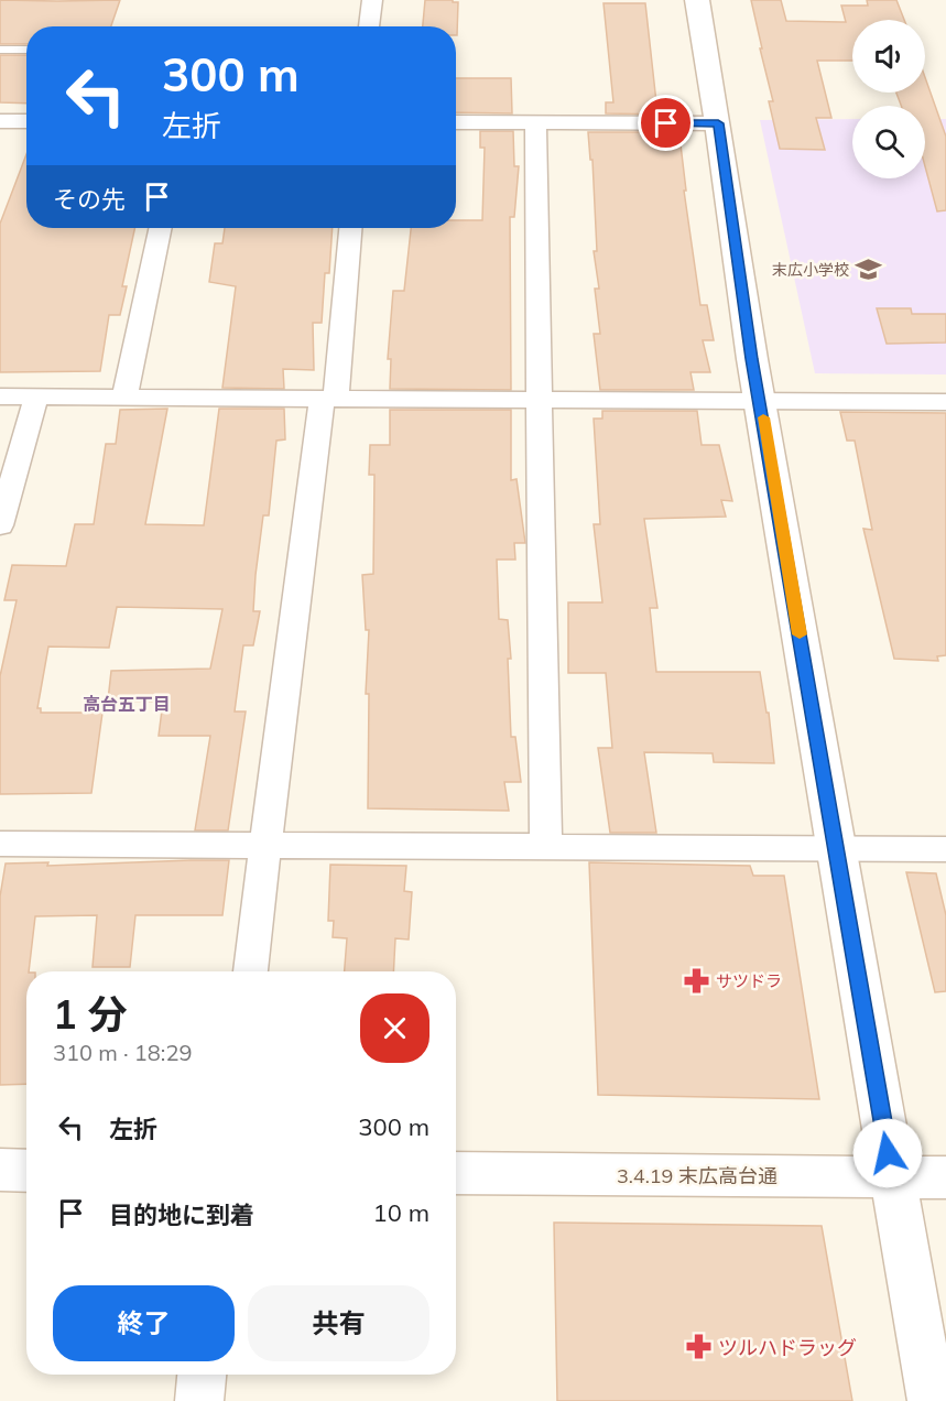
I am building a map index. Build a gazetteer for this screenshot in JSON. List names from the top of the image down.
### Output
{
  "streets": {
    "street": ["3.4.19 末広高台通"]
  },
  "districts": ["高台五丁目"],
  "places": {
    "school or university": ["末広小学校"],
    "pharmacy": ["サツドラ", "ツルハドラッグ"]
  },
  "page": {
    "turn": ["300 m", "左折"],
    "then": "その先",
    "heading": ["1 分", "310 m · 18:29"],
    "list": [
      {
        "name": "左折",
        "value": "300 m"
      },
      {
        "name": "目的地に到着",
        "value": "10 m"
      }
    ],
    "buttons": ["終了", "共有"]
  }
}
